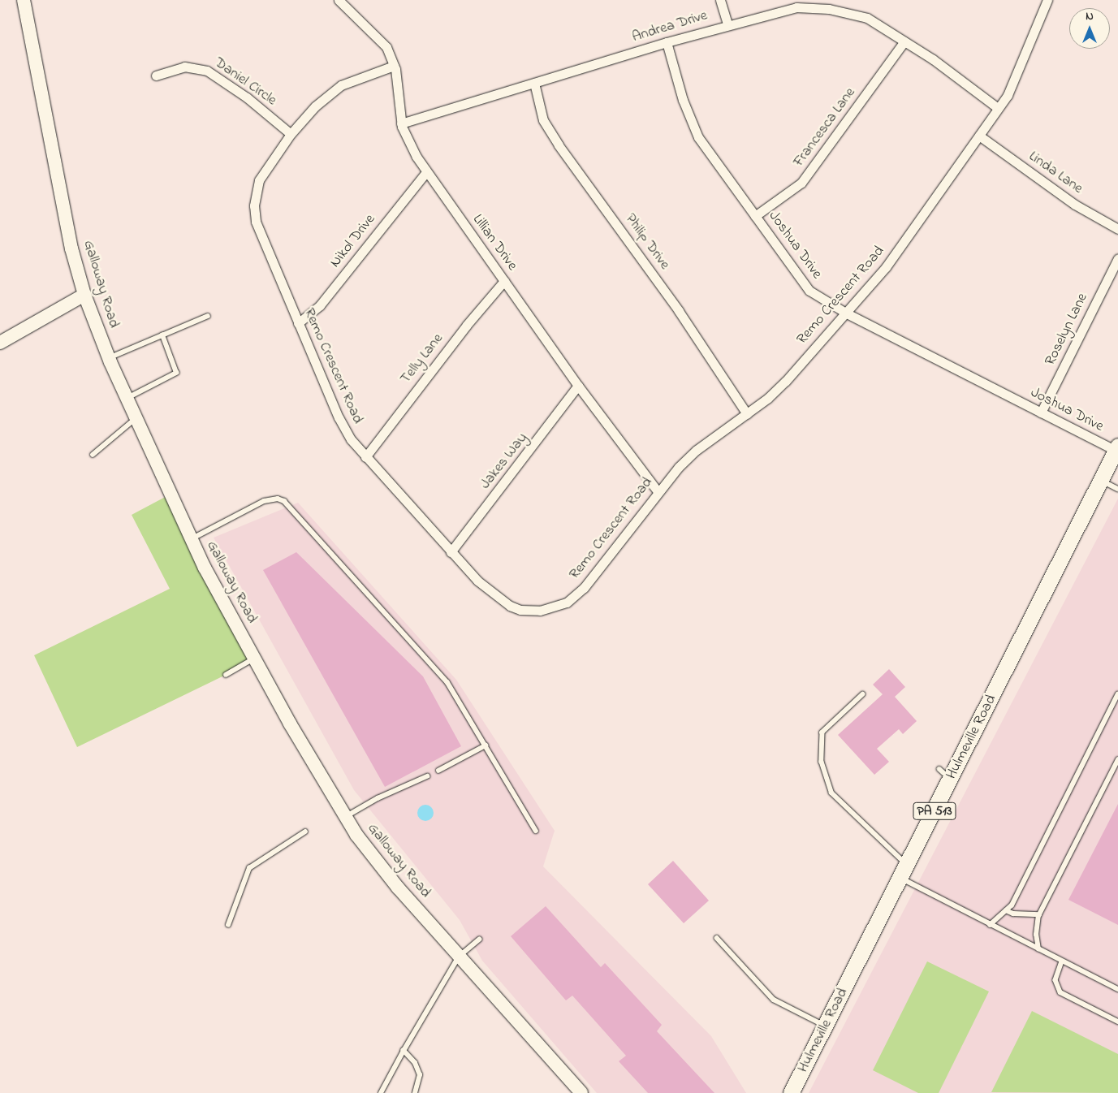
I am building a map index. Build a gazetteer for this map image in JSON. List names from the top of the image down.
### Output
{
  "streets": {
    "main road": ["Galloway Road", "Hulmeville Road", "PA 513"],
    "street": [
      "Andrea Drive",
      "Daniel Circle",
      "Francesca Lane",
      "Linda Lane",
      "Nikol Drive",
      "Philip Drive",
      "Lillian Drive",
      "Joshua Drive",
      "Remo Crescent Road",
      "Roselyn Lane",
      "Telly Lane",
      "Jakes Way"
    ]
  },
  "crossings": [
    ["Andrea Drive", "Francesca Lane"],
    ["Andrea Drive", "Philip Drive"],
    ["Andrea Drive", "Lillian Drive"],
    ["Andrea Drive", "Joshua Drive"],
    ["Andrea Drive", "Remo Crescent Road"],
    ["Daniel Circle", "Remo Crescent Road"],
    ["Francesca Lane", "Joshua Drive"],
    ["Linda Lane", "Remo Crescent Road"],
    ["Nikol Drive", "Lillian Drive"],
    ["Nikol Drive", "Remo Crescent Road"],
    ["Philip Drive", "Remo Crescent Road"],
    ["Lillian Drive", "Remo Crescent Road"],
    ["Lillian Drive", "Telly Lane"],
    ["Lillian Drive", "Jakes Way"],
    ["Joshua Drive", "Remo Crescent Road"],
    ["Joshua Drive", "Roselyn Lane"],
    ["Joshua Drive", "Hulmeville Road"],
    ["Remo Crescent Road", "Telly Lane"],
    ["Remo Crescent Road", "Jakes Way"]
  ],
  "north": "top"
}
